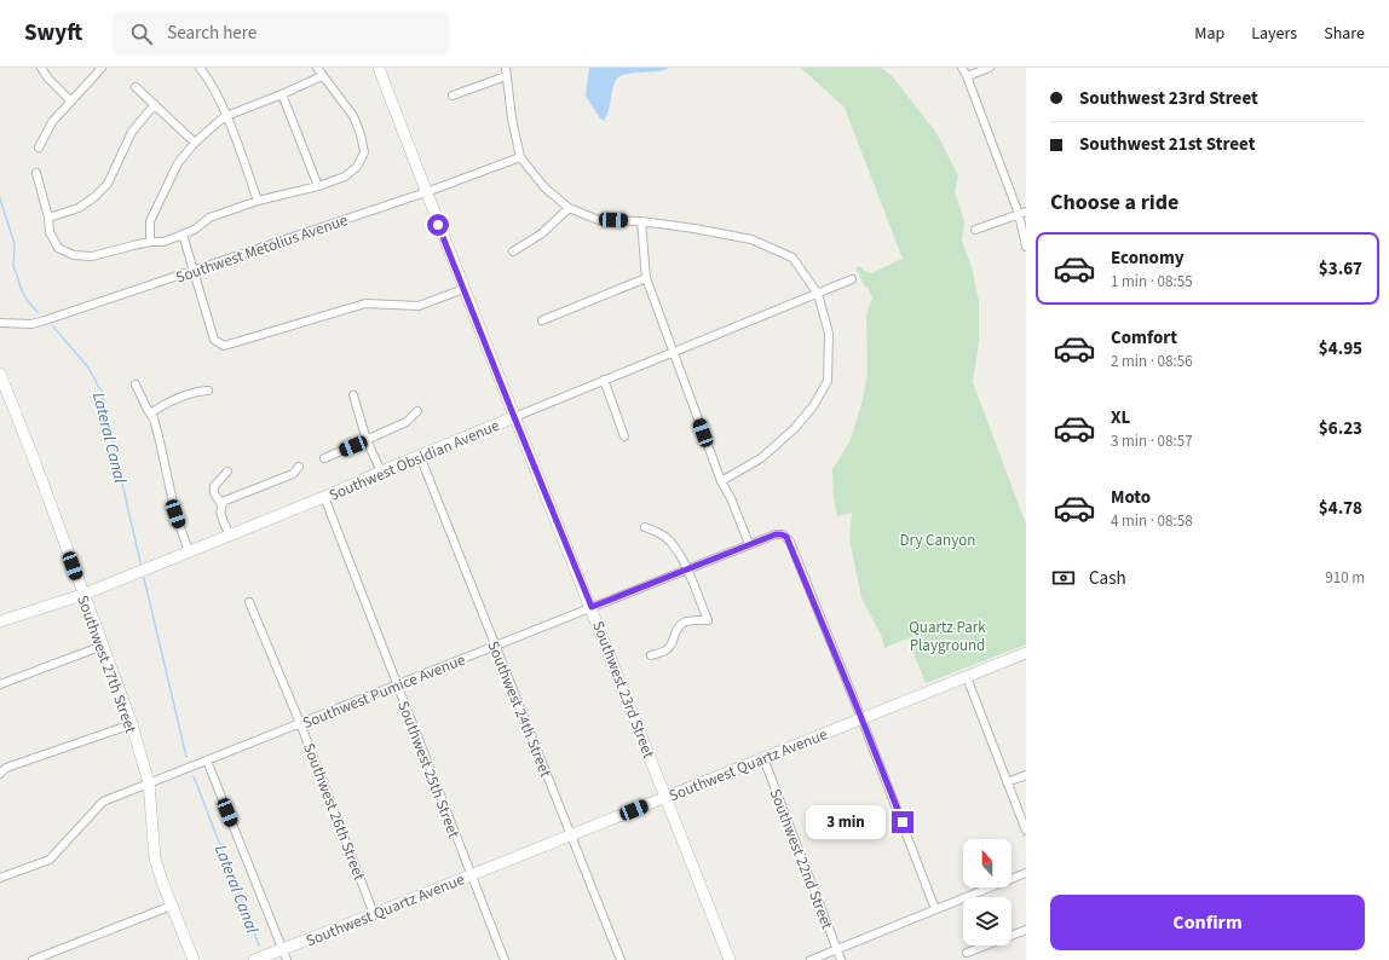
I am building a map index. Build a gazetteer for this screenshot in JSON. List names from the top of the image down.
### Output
{
  "streets": {
    "street": [
      "Southwest Metolius Avenue",
      "Southwest Obsidian Avenue",
      "Southwest 27th Street",
      "Southwest 23rd Street",
      "Southwest Pumice Avenue",
      "Southwest 24th Street",
      "Southwest Quartz Avenue",
      "Southwest 25th Street",
      "Southwest 26th Street",
      "Southwest 22nd Street"
    ]
  },
  "crossings": [
    ["Southwest Metolius Avenue", "Southwest 23rd Street"],
    ["Southwest Obsidian Avenue", "Southwest 27th Street"],
    ["Southwest Obsidian Avenue", "Southwest 23rd Street"],
    ["Southwest Obsidian Avenue", "Southwest 24th Street"],
    ["Southwest Obsidian Avenue", "Southwest 25th Street"],
    ["Southwest 27th Street", "Southwest Pumice Avenue"],
    ["Southwest 23rd Street", "Southwest Pumice Avenue"],
    ["Southwest 23rd Street", "Southwest Quartz Avenue"],
    ["Southwest Pumice Avenue", "Southwest 24th Street"],
    ["Southwest Pumice Avenue", "Southwest Quartz Avenue"],
    ["Southwest Pumice Avenue", "Southwest 25th Street"],
    ["Southwest Pumice Avenue", "Southwest 26th Street"],
    ["Southwest 24th Street", "Southwest Quartz Avenue"],
    ["Southwest Quartz Avenue", "Southwest 25th Street"],
    ["Southwest Quartz Avenue", "Southwest 26th Street"],
    ["Southwest Quartz Avenue", "Southwest 22nd Street"]
  ],
  "water": ["Lateral Canal"],
  "parks": ["Dry Canyon", "Quartz Park Playground"],
  "north": "top",
  "page": {
    "header": "Swyft",
    "search": "Search here",
    "nav": ["Map", "Layers", "Share"],
    "banner": ["Southwest 23rd Street", "Southwest 21st Street"],
    "heading": "Choose a ride",
    "list": [
      {
        "name": "Economy",
        "note": "1 min · 08:55",
        "value": "$3.67"
      },
      {
        "name": "Comfort",
        "note": "2 min · 08:56",
        "value": "$4.95"
      },
      {
        "name": "XL",
        "note": "3 min · 08:57",
        "value": "$6.23"
      },
      {
        "name": "Moto",
        "note": "4 min · 08:58",
        "value": "$4.78"
      }
    ],
    "pay": ["Cash", "910 m"],
    "bubble": "3 min",
    "buttons": "Confirm"
  }
}
